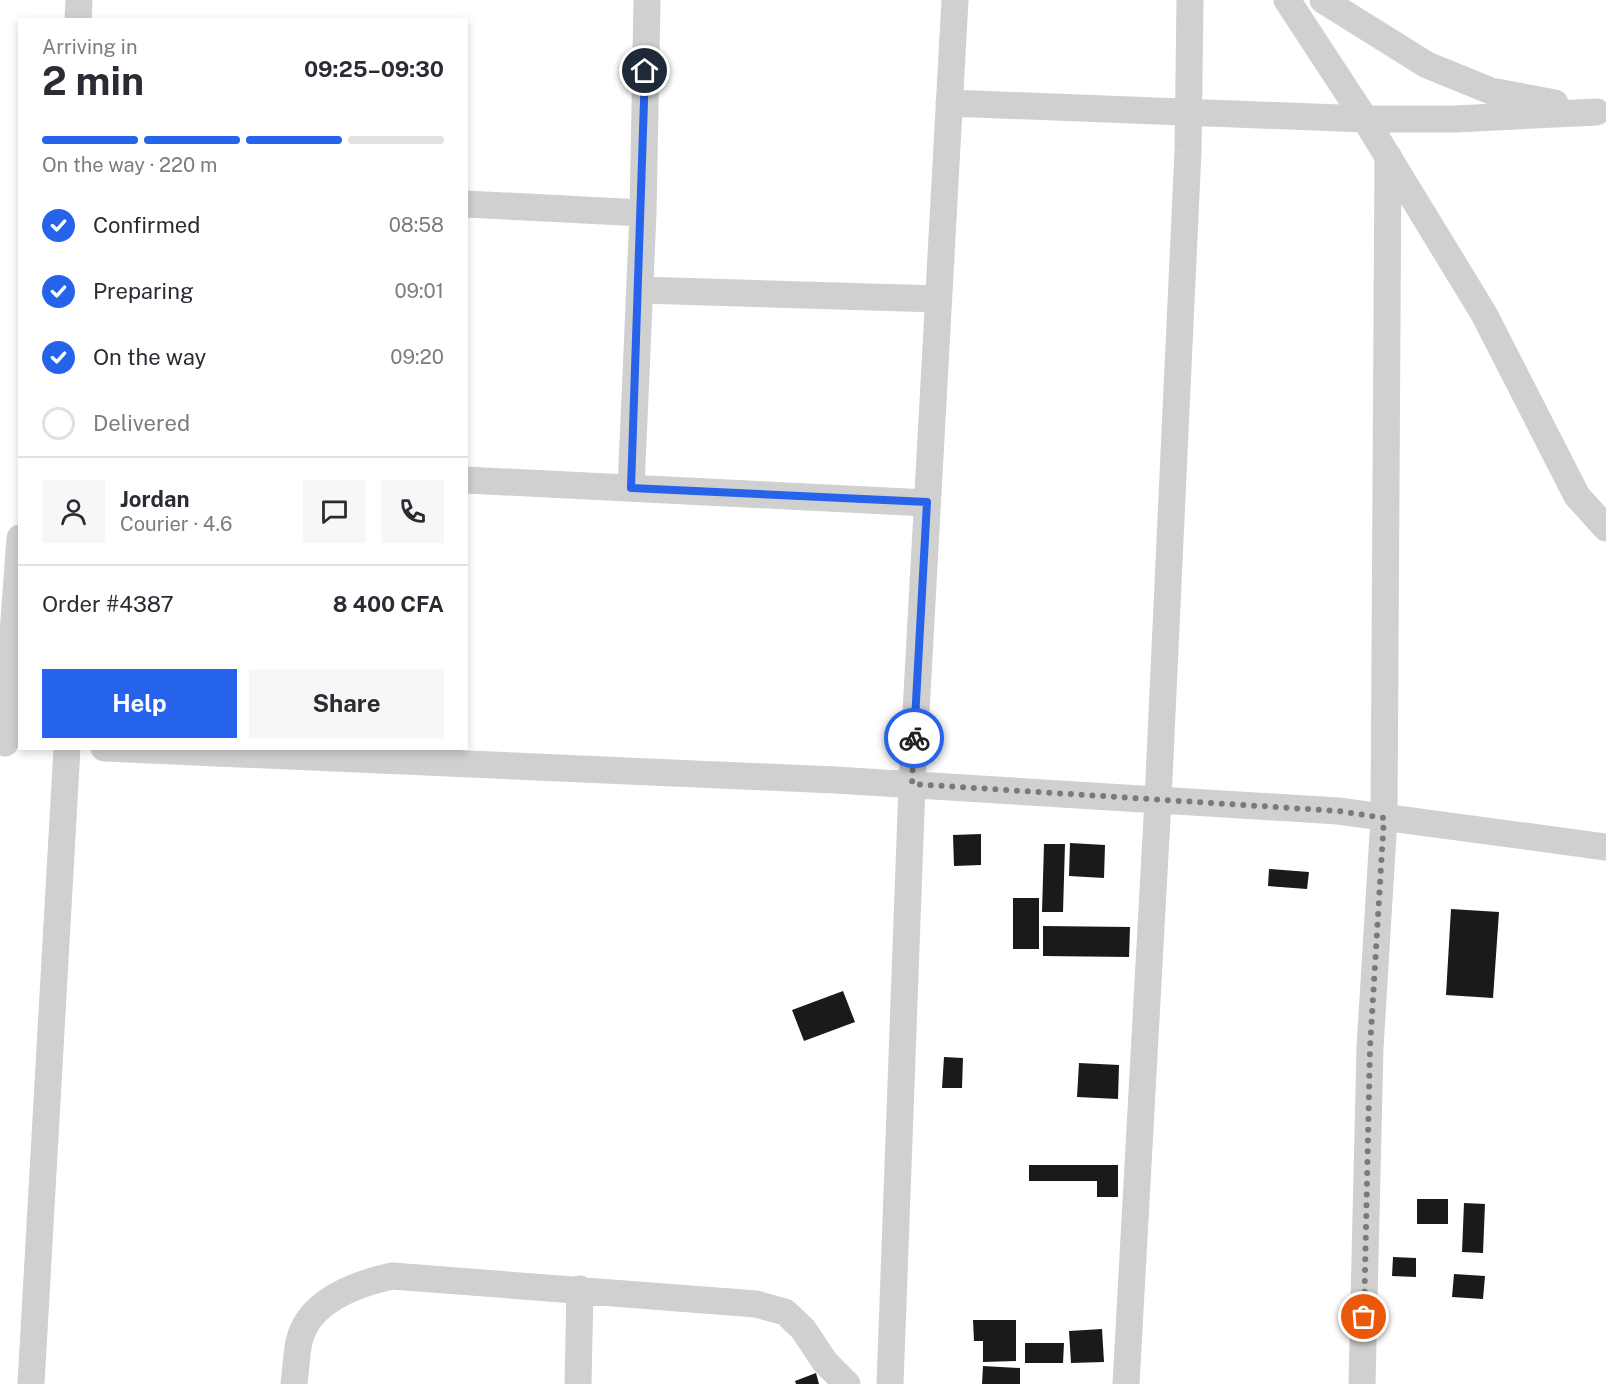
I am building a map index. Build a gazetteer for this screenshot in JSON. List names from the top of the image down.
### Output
{
  "page": {
    "heading": ["2 min", "Arriving in", "09:25–09:30"],
    "panel": [
      "Jordan",
      "Courier · 4.6",
      "Order #4387",
      "8 400 CFA"
    ],
    "bar": "On the way · 220 m",
    "list": [
      ["Confirmed", "08:58"],
      ["Preparing", "09:01"],
      ["On the way", "09:20"],
      "Delivered"
    ],
    "buttons": ["Help", "Share"]
  }
}
